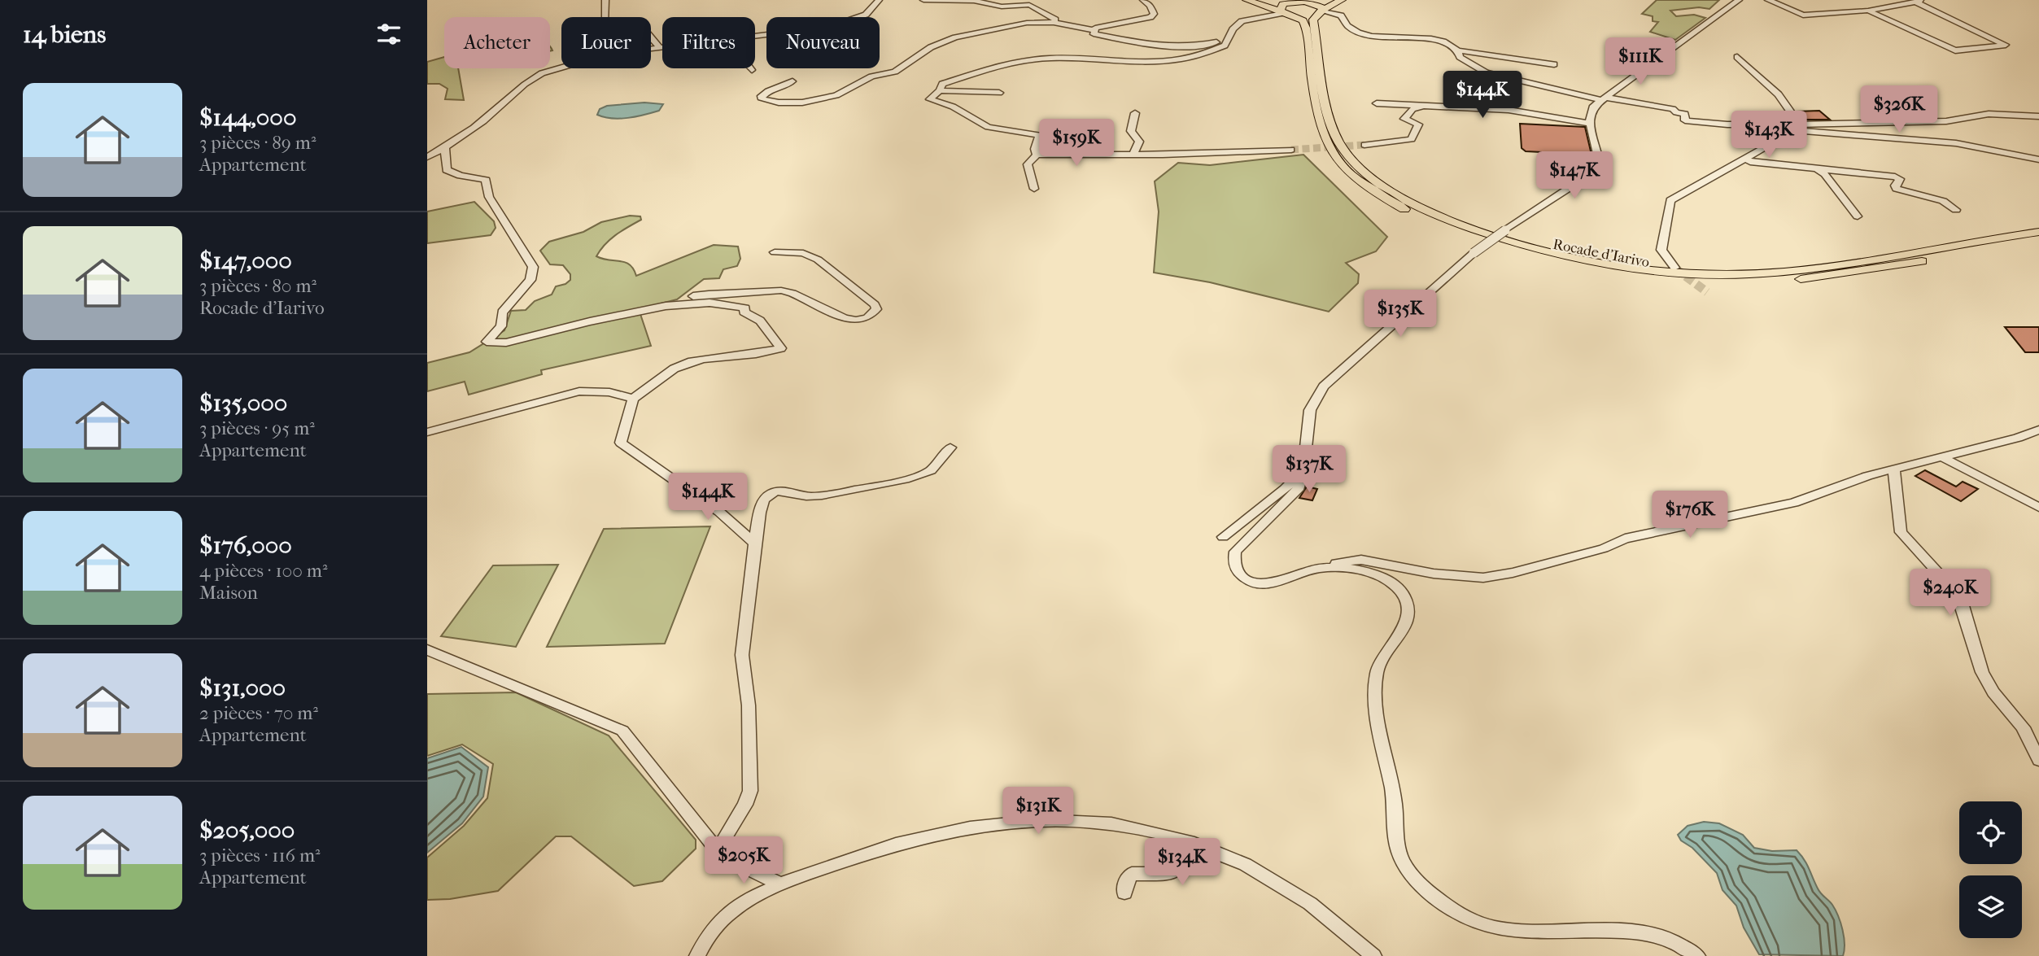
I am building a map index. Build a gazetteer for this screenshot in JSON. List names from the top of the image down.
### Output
{
  "streets": {
    "main road": ["Rocade d'Iarivo"]
  },
  "page": {
    "heading": "14 biens",
    "chip": [
      "Acheter",
      "Louer",
      "Filtres",
      "Nouveau"
    ],
    "price": [
      "$111K",
      "$144K",
      "$326K",
      "$143K",
      "$159K",
      "$147K",
      "$135K",
      "$137K",
      "$144K",
      "$176K",
      "$240K",
      "$131K",
      "$205K",
      "$134K"
    ],
    "list": [
      {
        "name": "$144,000",
        "note": "3 pièces · 89 m² · Appartement"
      },
      {
        "name": "$147,000",
        "note": "3 pièces · 80 m² · Rocade d'Iarivo"
      },
      {
        "name": "$135,000",
        "note": "3 pièces · 95 m² · Appartement"
      },
      {
        "name": "$176,000",
        "note": "4 pièces · 100 m² · Maison"
      },
      {
        "name": "$131,000",
        "note": "2 pièces · 70 m² · Appartement"
      },
      {
        "name": "$205,000",
        "note": "3 pièces · 116 m² · Appartement"
      }
    ]
  }
}
